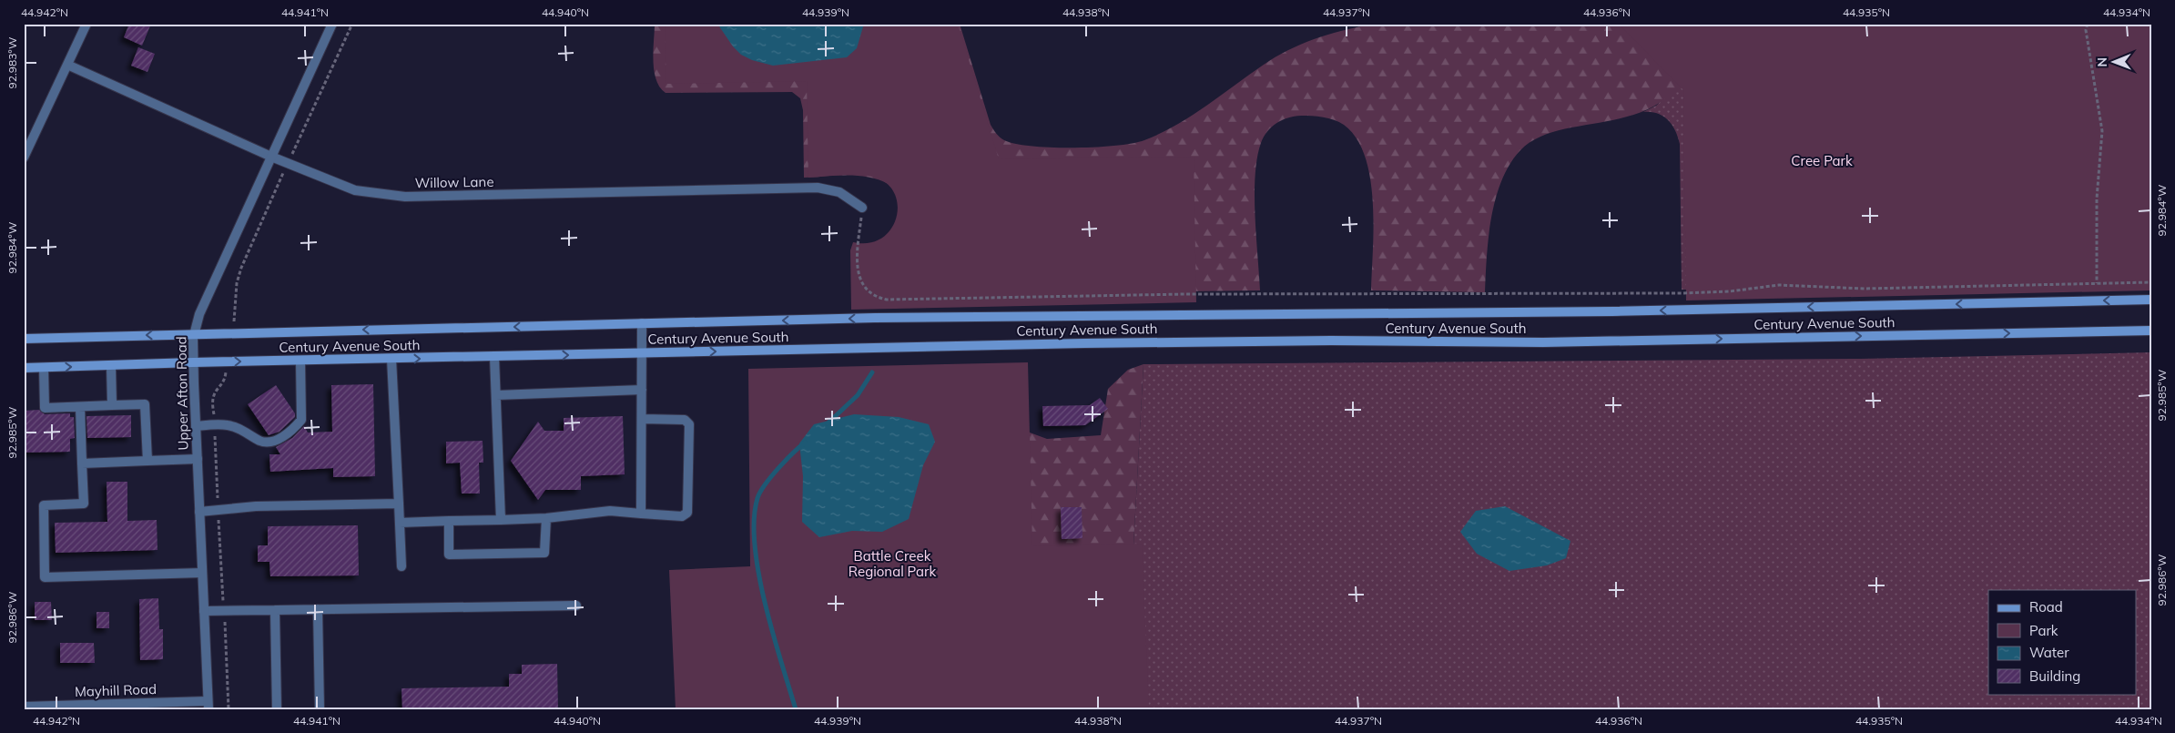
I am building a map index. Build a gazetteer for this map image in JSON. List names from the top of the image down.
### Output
{
  "streets": {
    "main road": ["Century Avenue South"],
    "street": ["Willow Lane", "Upper Afton Road", "Mayhill Road"]
  },
  "crossings": [
    ["Willow Lane", "Upper Afton Road"],
    ["Century Avenue South", "Upper Afton Road"],
    ["Upper Afton Road", "Mayhill Road"]
  ],
  "parks": ["Cree Park", "Battle Creek Regional Park"],
  "legend": [
    "Road",
    "Park",
    "Water",
    "Building"
  ],
  "north": "left",
  "coordinates": [
    "44.942°N",
    "44.941°N",
    "44.940°N",
    "44.939°N",
    "44.938°N",
    "44.937°N",
    "44.936°N",
    "44.935°N",
    "44.934°N",
    "92.983°W",
    "92.984°W",
    "92.985°W",
    "92.986°W"
  ]
}
